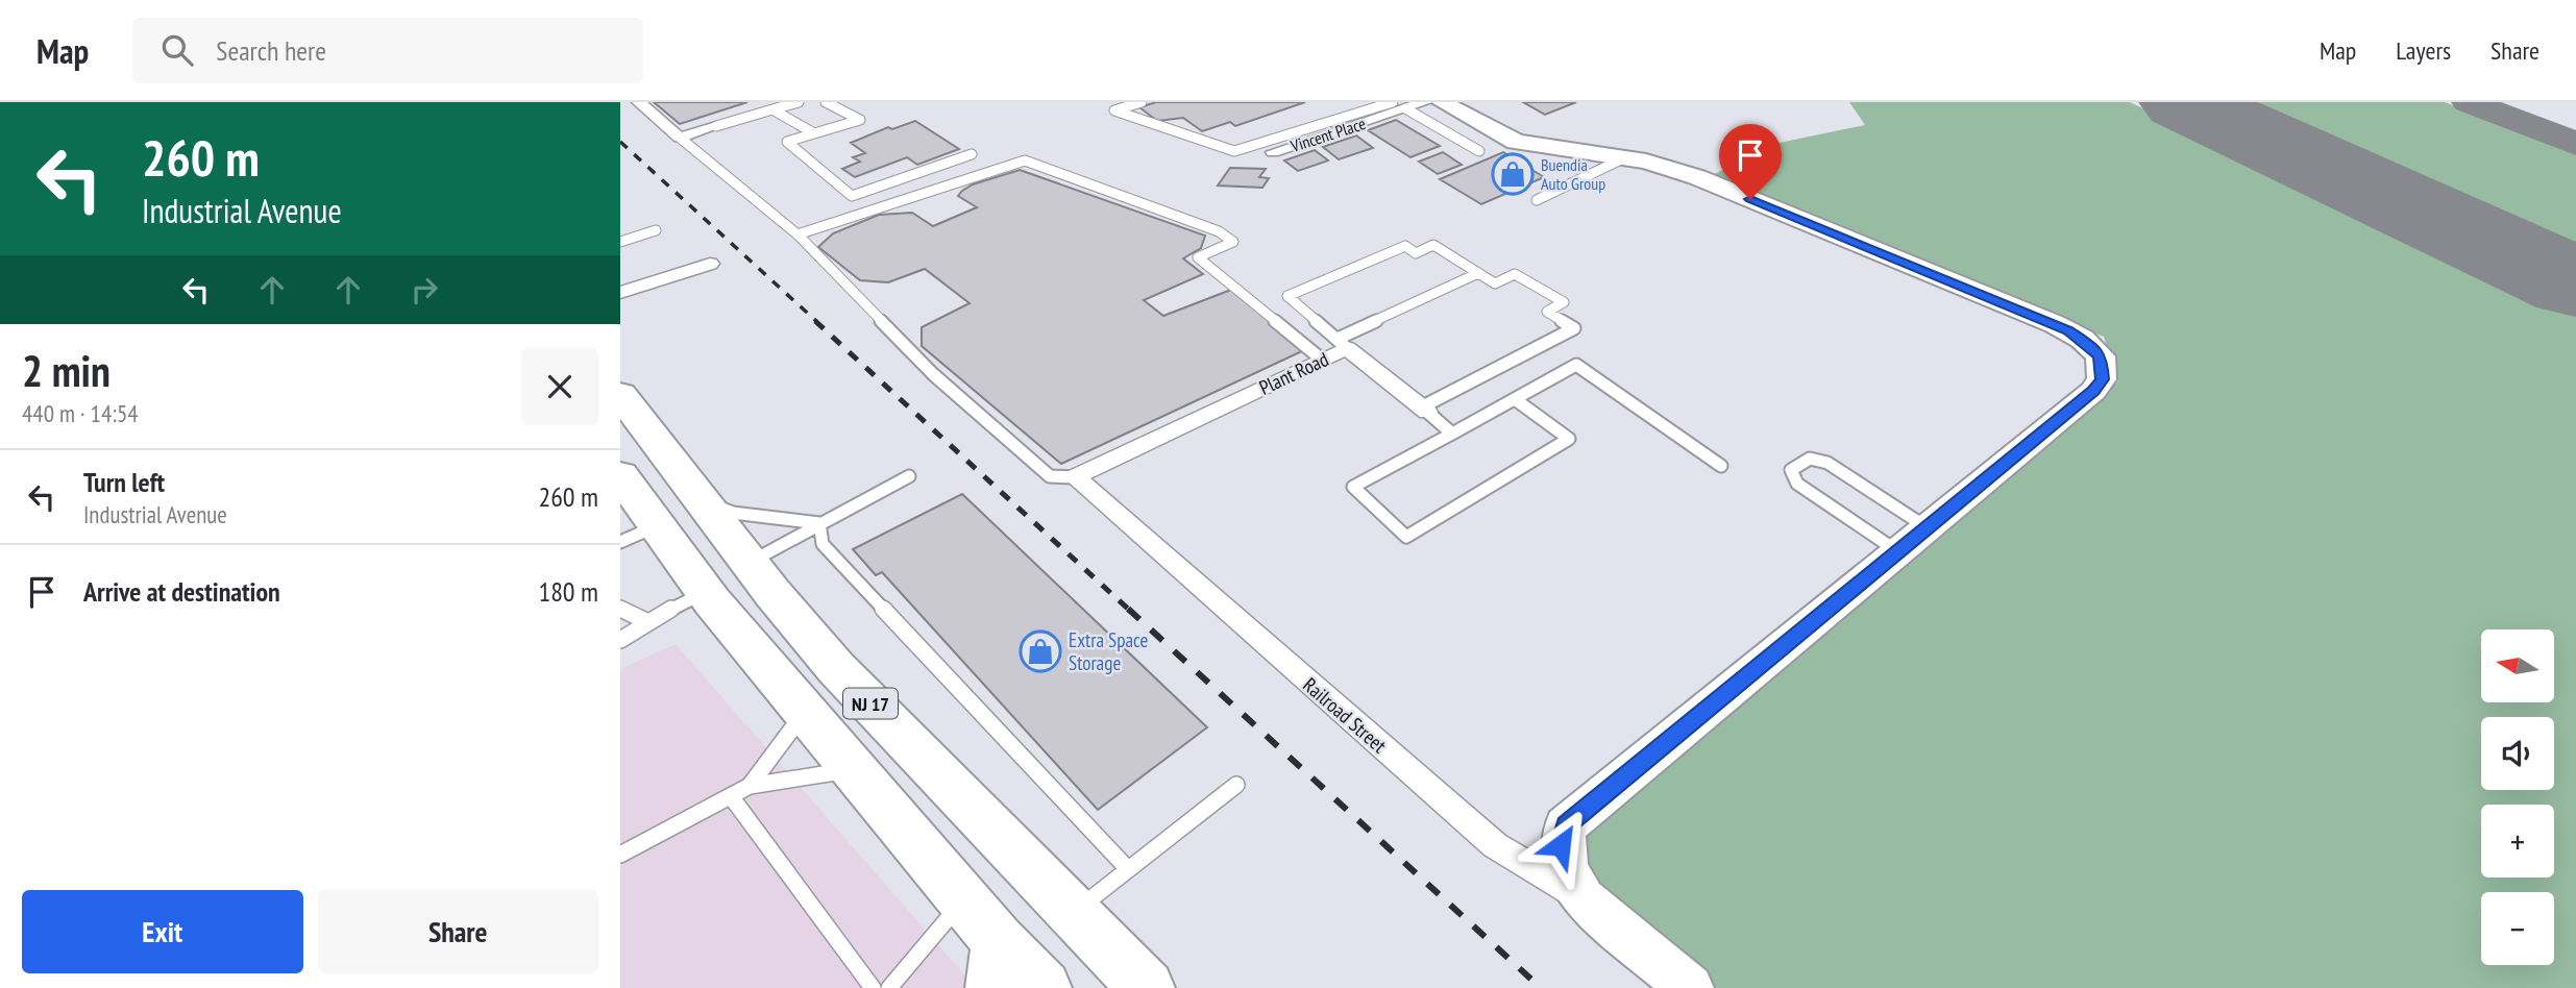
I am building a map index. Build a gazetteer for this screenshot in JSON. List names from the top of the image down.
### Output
{
  "streets": {
    "highway": ["NJ 17"],
    "street": ["Vincent Place", "Plant Road", "Railroad Street"]
  },
  "crossings": [
    ["Plant Road", "Railroad Street"]
  ],
  "places": {
    "shop": ["Buendia Auto Group", "Extra Space Storage"]
  },
  "north": "left",
  "page": {
    "header": "Map",
    "search": "Search here",
    "nav": ["Map", "Layers", "Share"],
    "turn": ["260 m", "Industrial Avenue"],
    "heading": ["2 min", "440 m · 14:54"],
    "list": [
      {
        "name": "Turn left",
        "note": "Industrial Avenue",
        "value": "260 m"
      },
      {
        "name": "Arrive at destination",
        "value": "180 m"
      }
    ],
    "map_buttons": ["+", "−"],
    "buttons": ["Exit", "Share"]
  }
}
